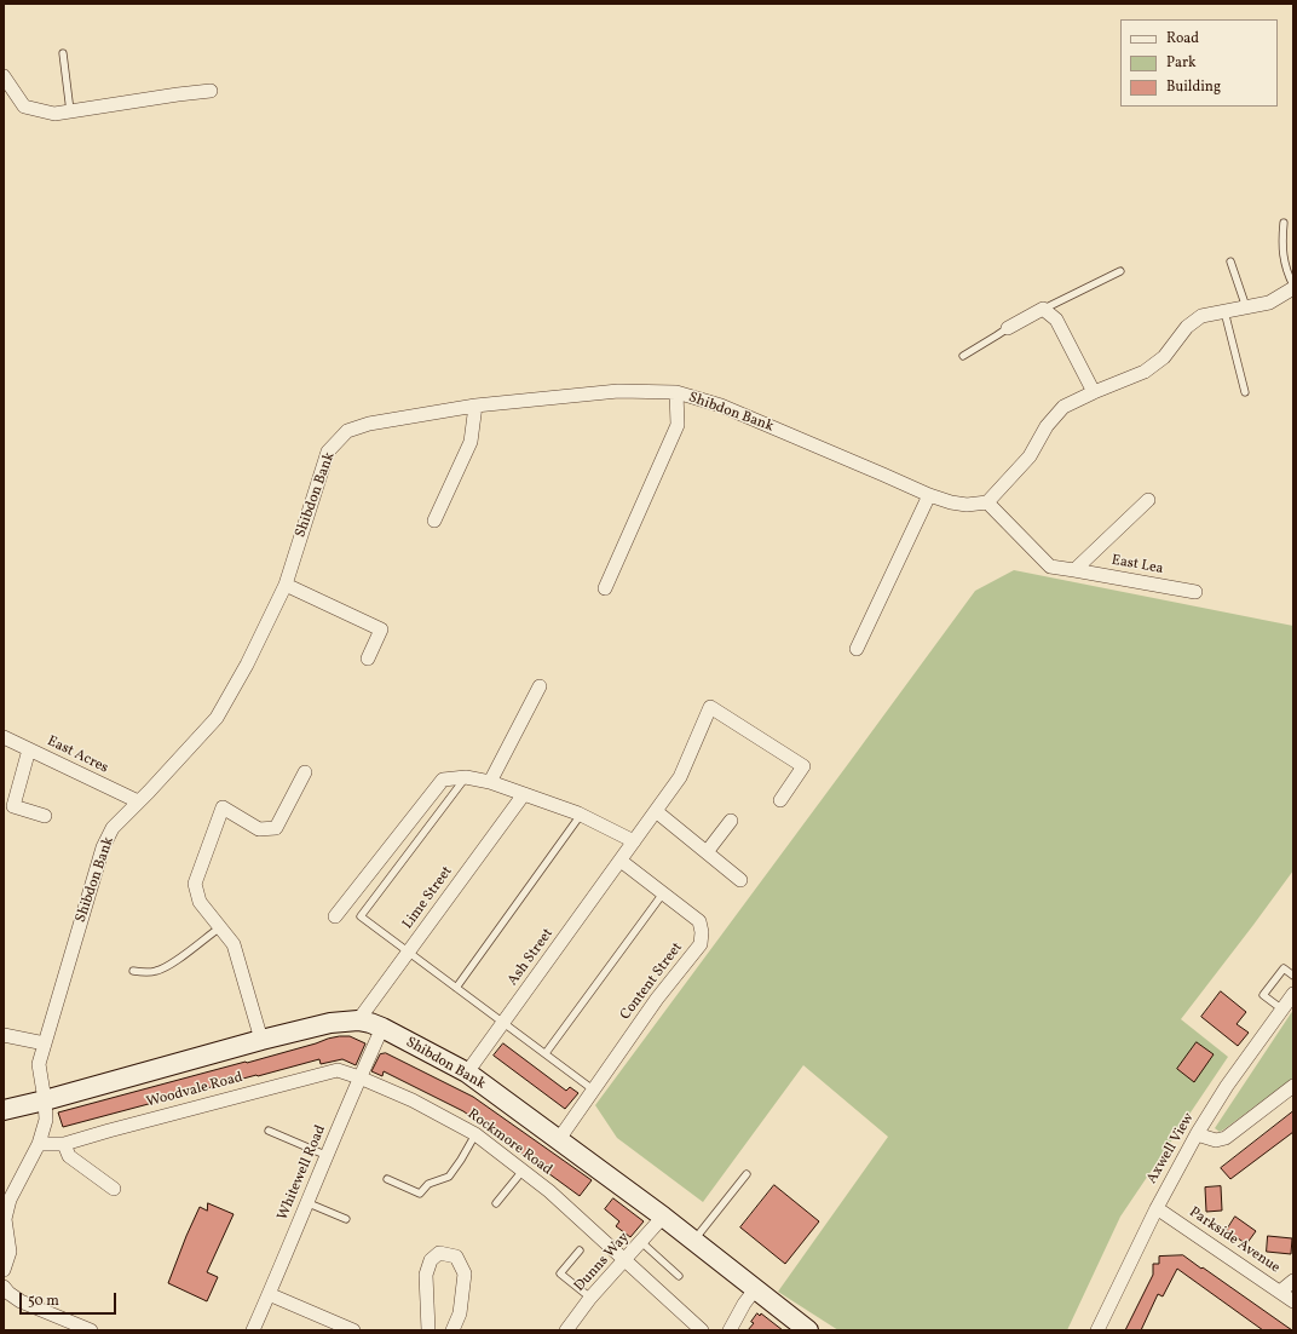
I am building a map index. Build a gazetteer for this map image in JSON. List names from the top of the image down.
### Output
{
  "streets": {
    "street": [
      "Shibdon Bank",
      "East Lea",
      "East Acres",
      "Lime Street",
      "Ash Street",
      "Content Street",
      "Woodvale Road",
      "Rockmore Road",
      "Axwell View",
      "Whitewell Road",
      "Parkside Avenue",
      "Dunns Way"
    ]
  },
  "crossings": [
    ["Shibdon Bank", "East Lea"],
    ["Shibdon Bank", "East Acres"],
    ["Shibdon Bank", "Lime Street"],
    ["Shibdon Bank", "Ash Street"],
    ["Shibdon Bank", "Content Street"],
    ["Shibdon Bank", "Whitewell Road"],
    ["Shibdon Bank", "Dunns Way"],
    ["Ash Street", "Content Street"],
    ["Woodvale Road", "Rockmore Road"],
    ["Woodvale Road", "Whitewell Road"],
    ["Rockmore Road", "Whitewell Road"],
    ["Rockmore Road", "Dunns Way"],
    ["Axwell View", "Parkside Avenue"]
  ],
  "legend": ["Road", "Park", "Building"],
  "scale_bar": "50 m"
}
